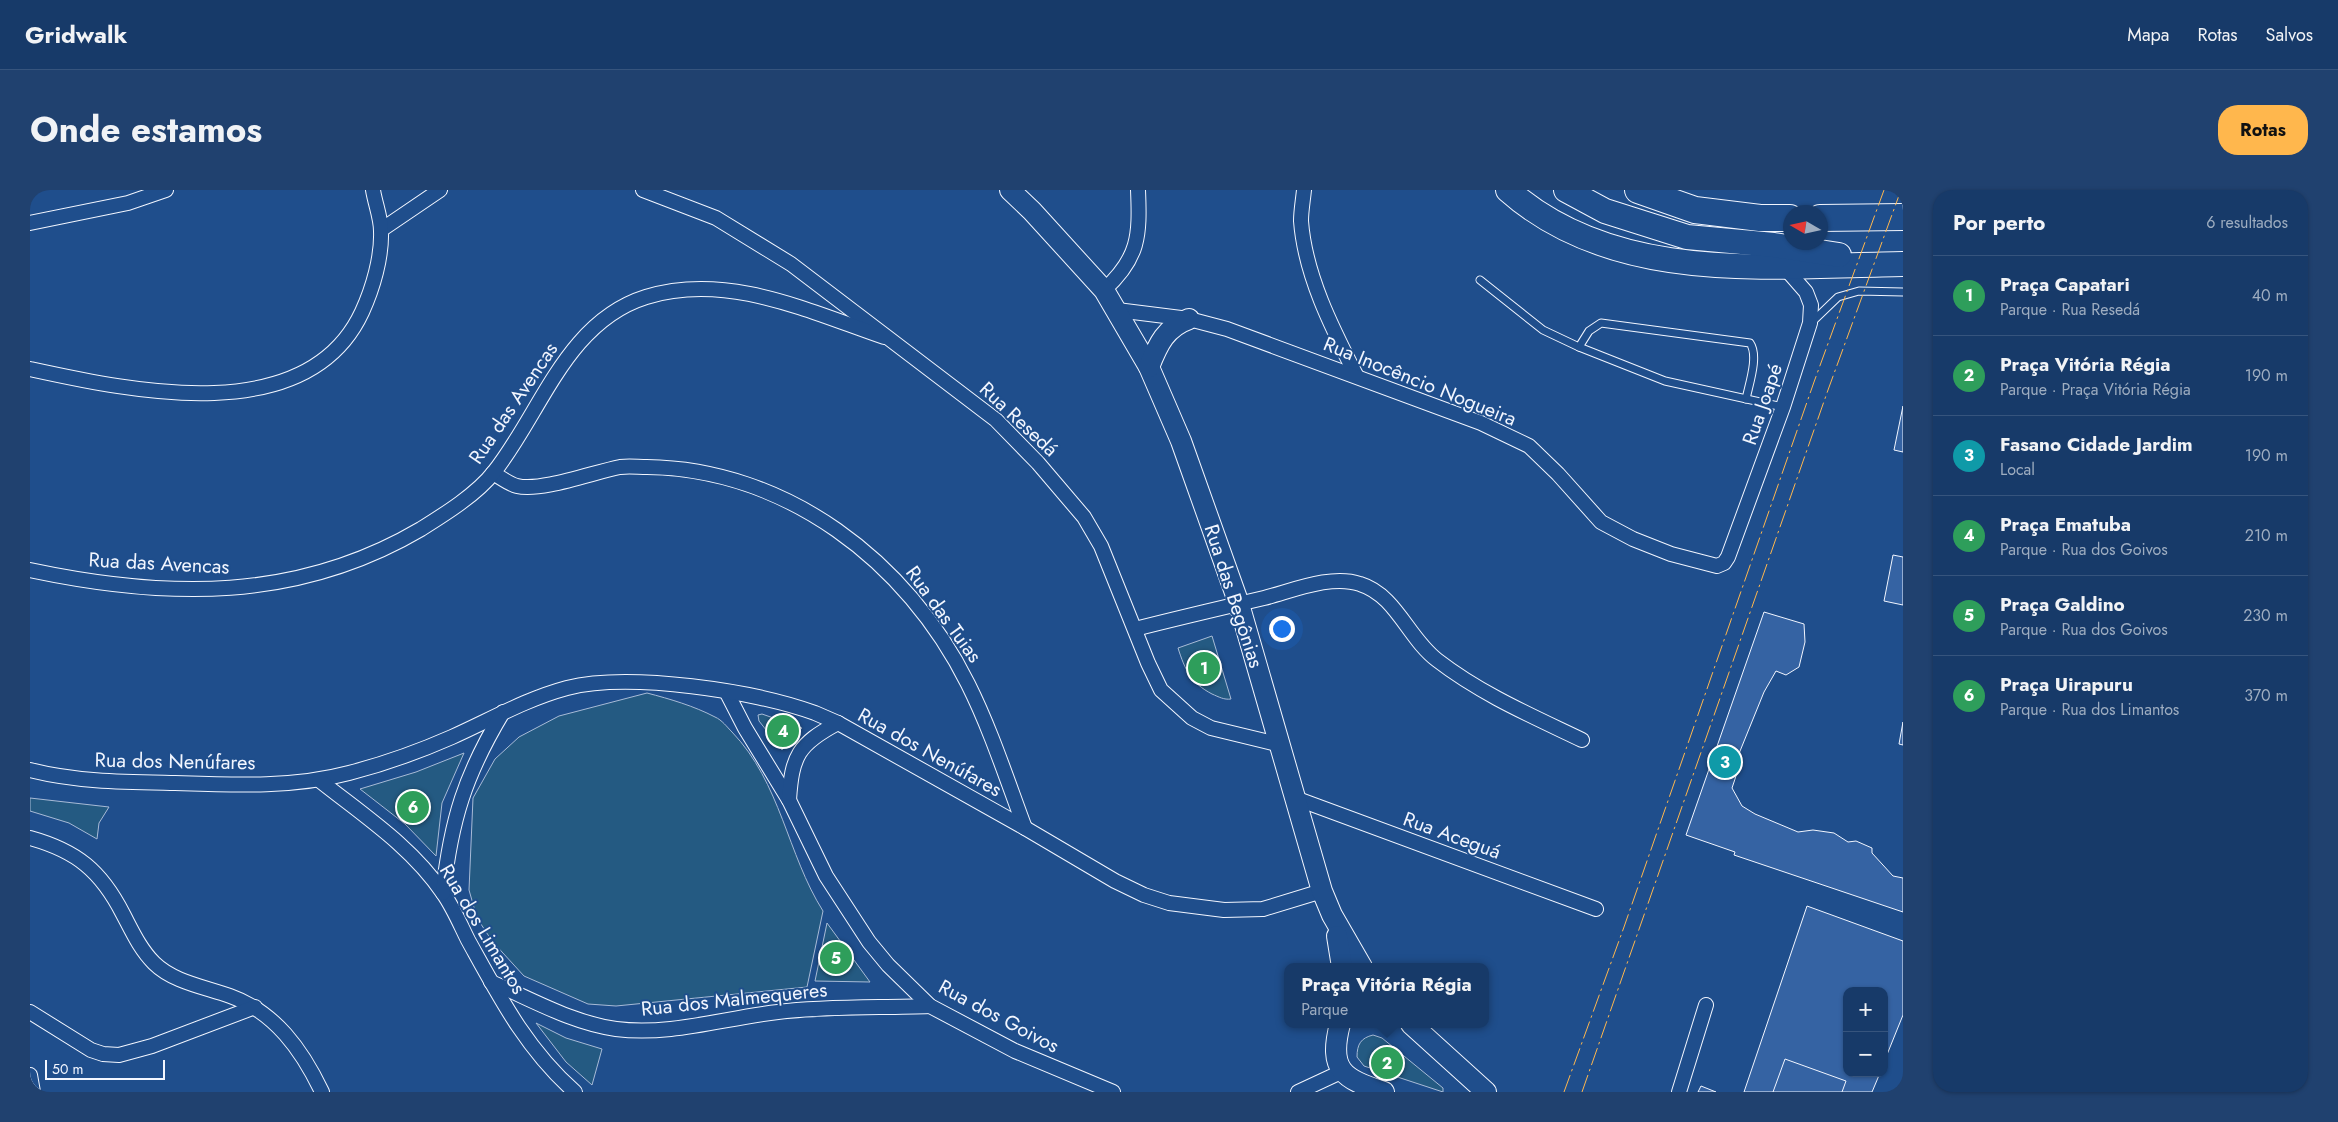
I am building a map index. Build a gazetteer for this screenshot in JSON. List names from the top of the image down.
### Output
{
  "streets": {
    "main road": ["Rua das Begônias"],
    "street": [
      "Rua Inocêncio Nogueira",
      "Rua das Avencas",
      "Rua Joapé",
      "Rua Resedá",
      "Rua das Tuias",
      "Rua dos Nenúfares",
      "Rua Aceguá",
      "Rua dos Limantos",
      "Rua dos Malmequeres",
      "Rua dos Goivos"
    ]
  },
  "crossings": [
    ["Rua Inocêncio Nogueira", "Rua Joapé"],
    ["Rua Inocêncio Nogueira", "Rua das Begônias"],
    ["Rua das Avencas", "Rua Resedá"],
    ["Rua das Avencas", "Rua das Tuias"],
    ["Rua Resedá", "Rua das Begônias"],
    ["Rua das Begônias", "Rua dos Nenúfares"],
    ["Rua das Begônias", "Rua Aceguá"],
    ["Rua das Tuias", "Rua dos Nenúfares"],
    ["Rua dos Nenúfares", "Rua dos Limantos"],
    ["Rua dos Nenúfares", "Rua dos Goivos"],
    ["Rua dos Limantos", "Rua dos Malmequeres"],
    ["Rua dos Malmequeres", "Rua dos Goivos"]
  ],
  "scale_bar": "50 m",
  "north": "left",
  "page": {
    "header": "Gridwalk",
    "nav": ["Mapa", "Rotas", "Salvos"],
    "title": "Onde estamos",
    "buttons": "Rotas",
    "heading": ["Por perto", "6 resultados"],
    "list": [
      {
        "mark": "1",
        "name": "Praça Capatari",
        "note": "Parque · Rua Resedá",
        "value": "40 m"
      },
      {
        "mark": "2",
        "name": "Praça Vitória Régia",
        "note": "Parque · Praça Vitória Régia",
        "value": "190 m"
      },
      {
        "mark": "3",
        "name": "Fasano Cidade Jardim",
        "note": "Local",
        "value": "190 m"
      },
      {
        "mark": "4",
        "name": "Praça Ematuba",
        "note": "Parque · Rua dos Goivos",
        "value": "210 m"
      },
      {
        "mark": "5",
        "name": "Praça Galdino",
        "note": "Parque · Rua dos Goivos",
        "value": "230 m"
      },
      {
        "mark": "6",
        "name": "Praça Uirapuru",
        "note": "Parque · Rua dos Limantos",
        "value": "370 m"
      }
    ],
    "pins": [
      "1",
      "4",
      "3",
      "6",
      "5",
      "2"
    ],
    "popup": ["Praça Vitória Régia", "Parque"],
    "map_buttons": ["+", "−"],
    "scale": "50 m"
  }
}
